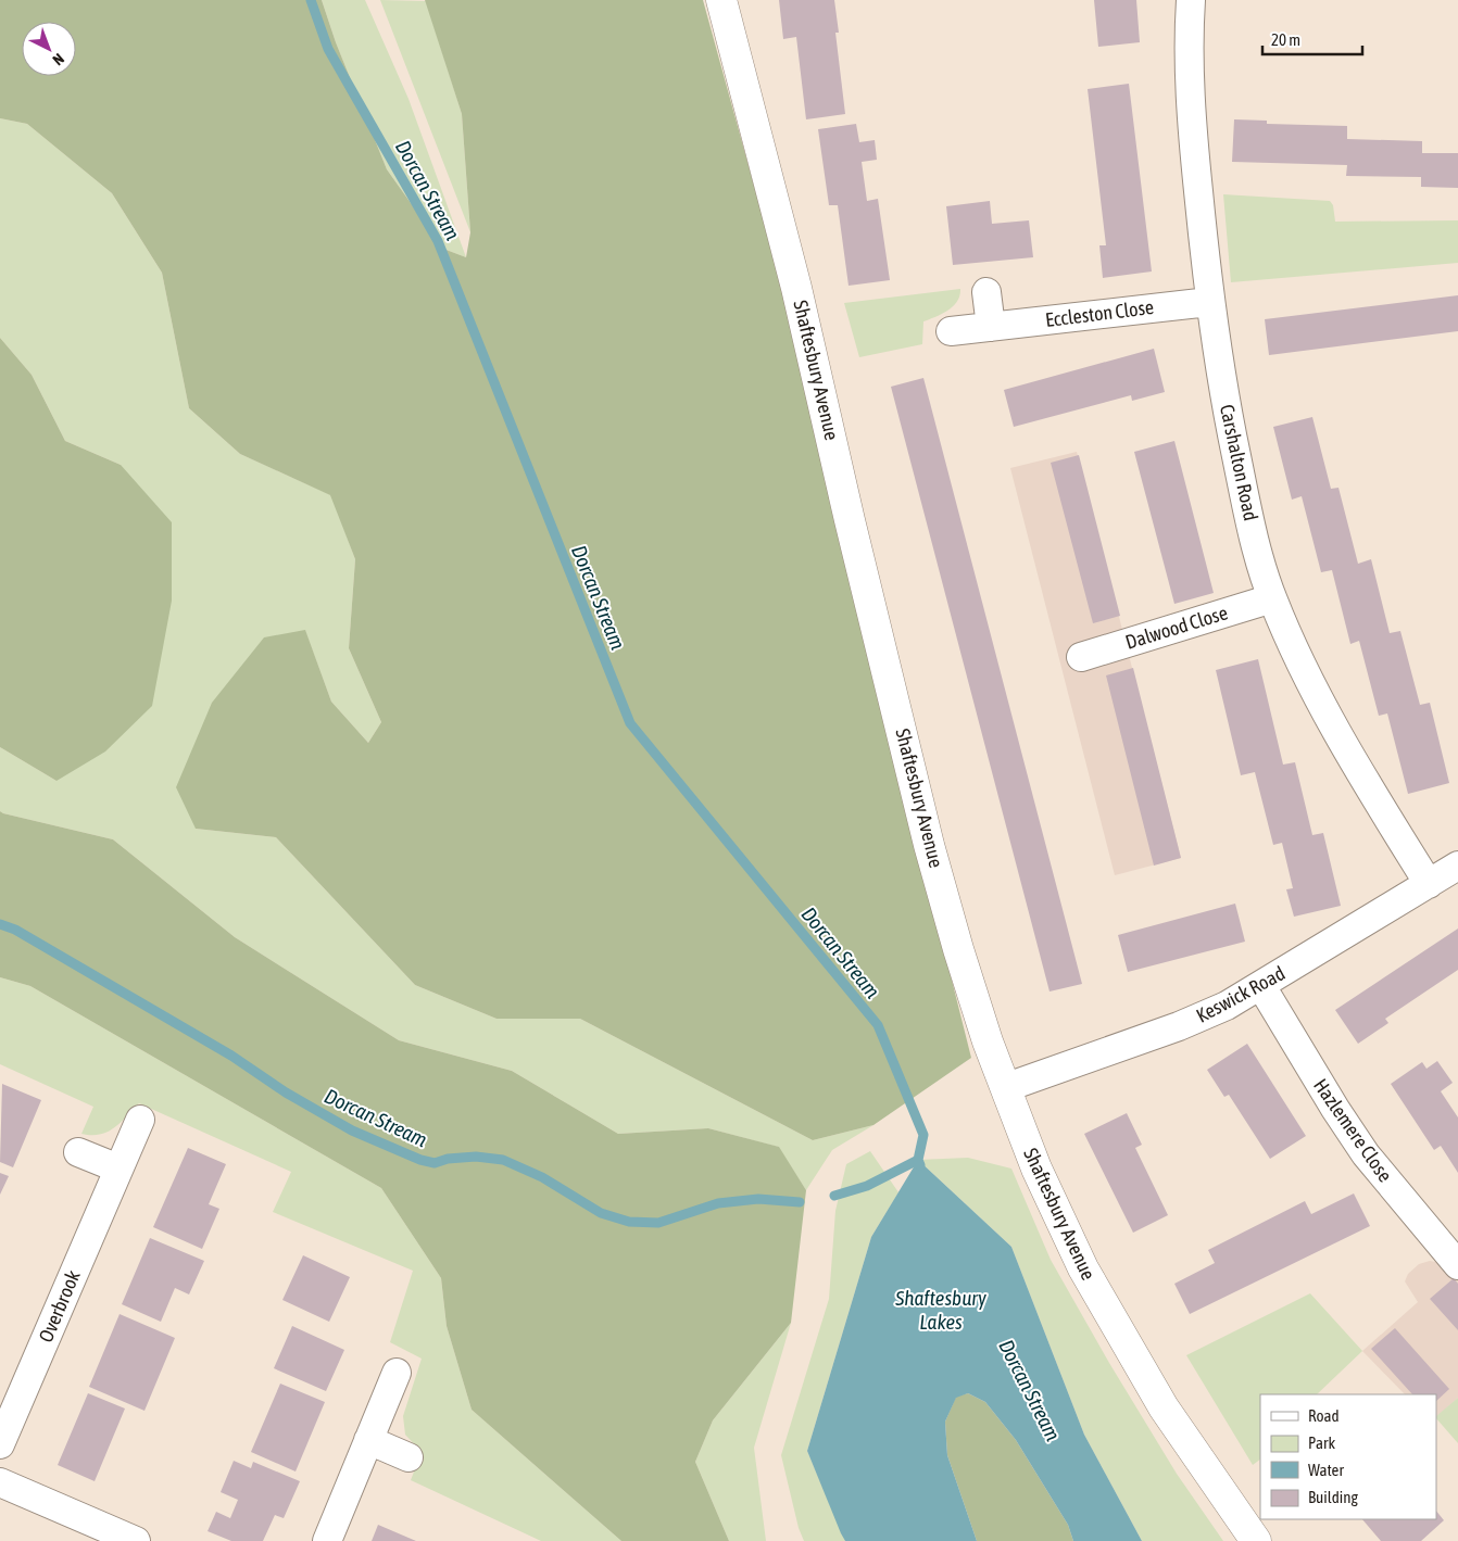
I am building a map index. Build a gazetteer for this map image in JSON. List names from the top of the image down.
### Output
{
  "streets": {
    "street": [
      "Eccleston Close",
      "Shaftesbury Avenue",
      "Carshalton Road",
      "Dalwood Close",
      "Keswick Road",
      "Hazlemere Close",
      "Overbrook"
    ]
  },
  "crossings": [
    ["Eccleston Close", "Carshalton Road"],
    ["Shaftesbury Avenue", "Keswick Road"],
    ["Carshalton Road", "Dalwood Close"],
    ["Carshalton Road", "Keswick Road"],
    ["Keswick Road", "Hazlemere Close"]
  ],
  "water": ["Dorcan Stream", "Shaftesbury Lakes"],
  "legend": [
    "Road",
    "Park",
    "Water",
    "Building"
  ],
  "scale_bar": "20 m",
  "north": "bottom right"
}
